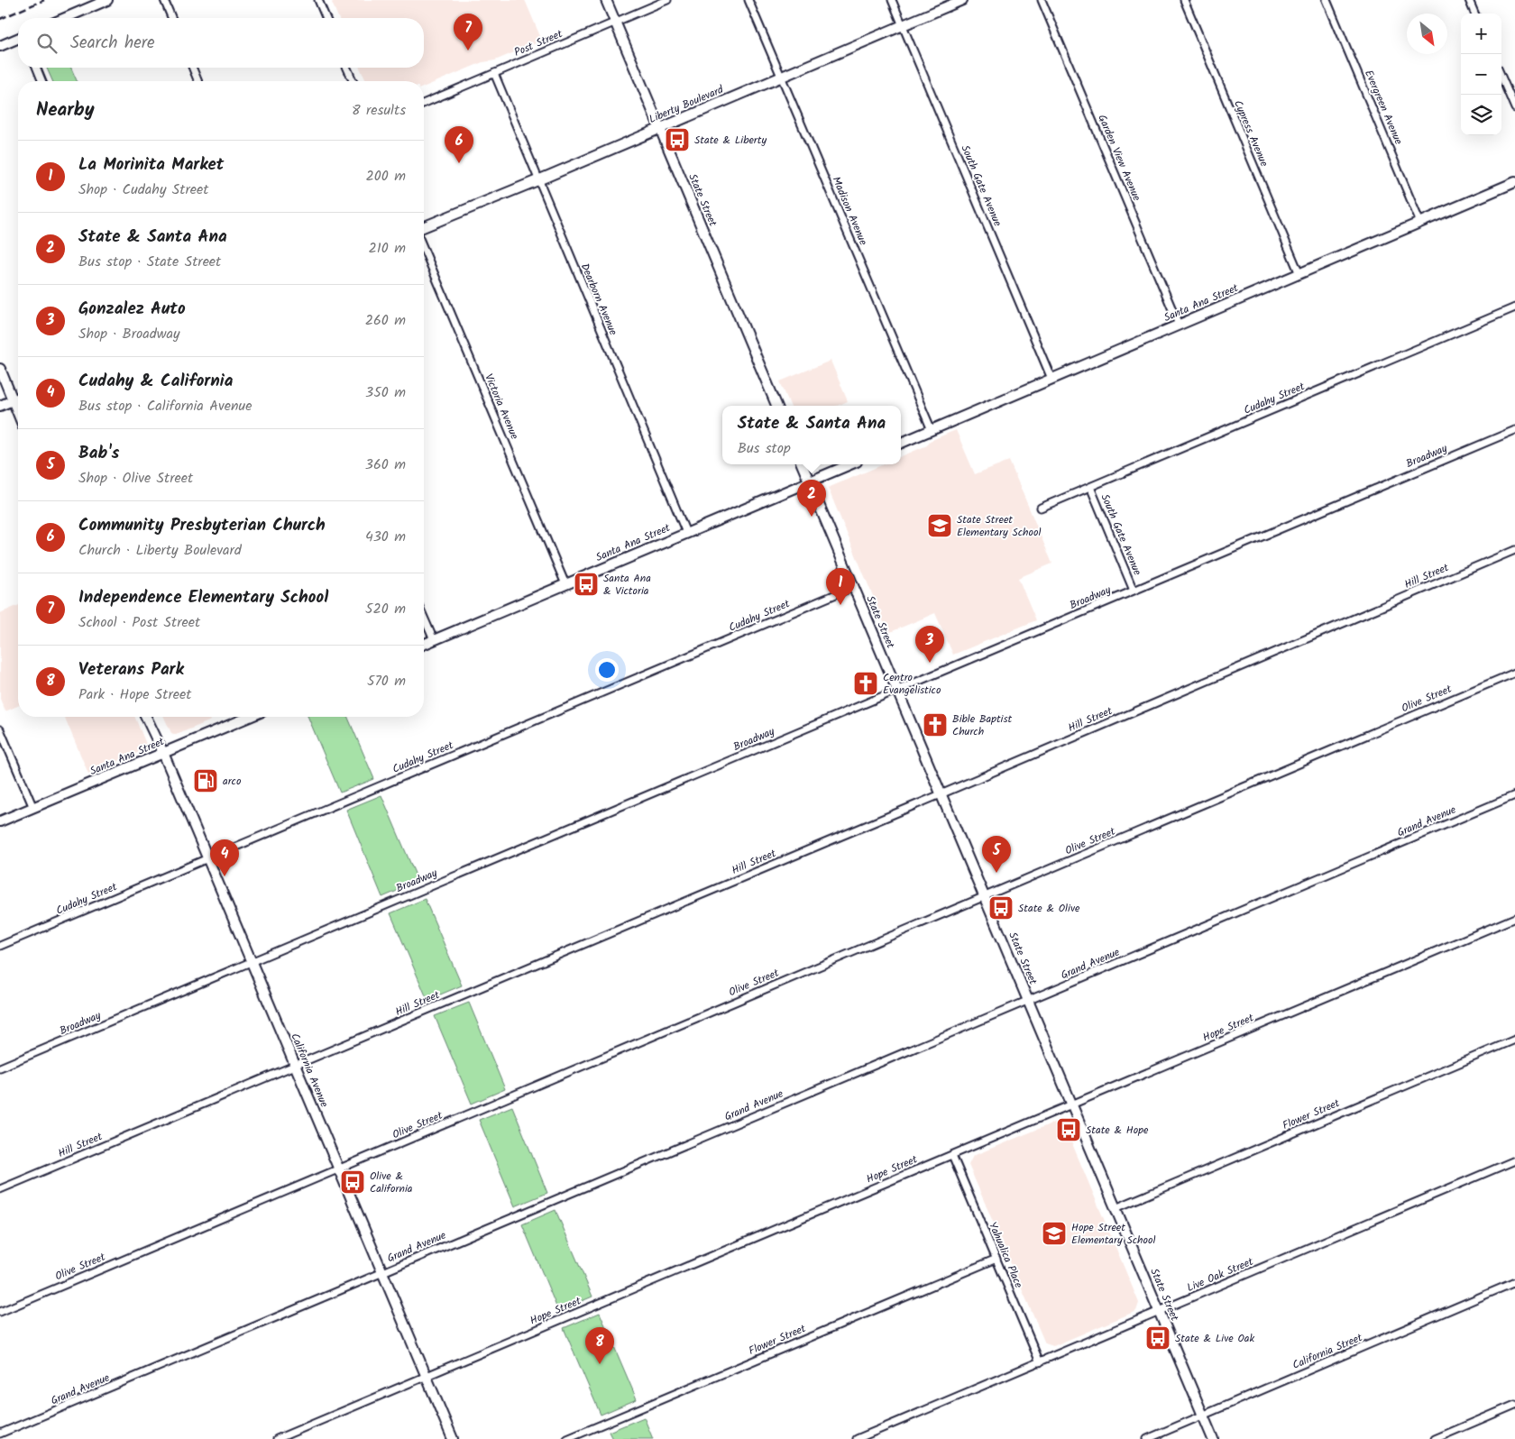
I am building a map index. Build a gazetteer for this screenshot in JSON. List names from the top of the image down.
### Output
{
  "streets": {
    "street": [
      "Post Street",
      "Liberty Boulevard",
      "Evergreen Avenue",
      "Cypress Avenue",
      "Garden View Avenue",
      "South Gate Avenue",
      "State Street",
      "Madison Avenue",
      "Dearborn Avenue",
      "Santa Ana Street",
      "Cudahy Street",
      "Victoria Avenue",
      "Broadway",
      "Hill Street",
      "Olive Street",
      "Grand Avenue",
      "Hope Street",
      "California Avenue",
      "Flower Street",
      "Yahualica Place",
      "Live Oak Street",
      "California Street"
    ]
  },
  "crossings": [
    ["Post Street", "State Street"],
    ["Post Street", "Dearborn Avenue"],
    ["Liberty Boulevard", "South Gate Avenue"],
    ["Liberty Boulevard", "State Street"],
    ["Liberty Boulevard", "Madison Avenue"],
    ["Liberty Boulevard", "Dearborn Avenue"],
    ["Evergreen Avenue", "Santa Ana Street"],
    ["Cypress Avenue", "Santa Ana Street"],
    ["Garden View Avenue", "Santa Ana Street"],
    ["South Gate Avenue", "Santa Ana Street"],
    ["South Gate Avenue", "Cudahy Street"],
    ["South Gate Avenue", "Broadway"],
    ["State Street", "Santa Ana Street"],
    ["State Street", "Cudahy Street"],
    ["State Street", "Broadway"],
    ["State Street", "Hill Street"],
    ["State Street", "Olive Street"],
    ["State Street", "Grand Avenue"],
    ["State Street", "Hope Street"],
    ["State Street", "Flower Street"],
    ["State Street", "Live Oak Street"],
    ["State Street", "California Street"],
    ["Madison Avenue", "Santa Ana Street"],
    ["Dearborn Avenue", "Santa Ana Street"],
    ["Santa Ana Street", "Victoria Avenue"],
    ["Santa Ana Street", "California Avenue"],
    ["Cudahy Street", "California Avenue"],
    ["Broadway", "California Avenue"],
    ["Hill Street", "California Avenue"],
    ["Olive Street", "California Avenue"],
    ["Grand Avenue", "California Avenue"],
    ["Hope Street", "California Avenue"],
    ["Hope Street", "Yahualica Place"],
    ["Flower Street", "Yahualica Place"],
    ["Yahualica Place", "Live Oak Street"]
  ],
  "places": {
    "bus stop": [
      "State & Liberty",
      "Santa Ana & Victoria",
      "State & Olive",
      "State & Hope",
      "Olive & California",
      "State & Live Oak"
    ],
    "school or university": ["State Street Elementary School", "Hope Street Elementary School"],
    "church": ["Centro Evangelistico", "Bible Baptist Church"],
    "fuel station": ["arco"]
  },
  "north": "bottom right",
  "page": {
    "map_buttons": ["+", "−"],
    "pins": [
      "7",
      "6",
      "2",
      "1",
      "3",
      "5",
      "4",
      "8"
    ],
    "search": "Search here",
    "heading": ["Nearby", "8 results"],
    "list": [
      {
        "mark": "1",
        "name": "La Morinita Market",
        "note": "Shop · Cudahy Street",
        "value": "200 m"
      },
      {
        "mark": "2",
        "name": "State & Santa Ana",
        "note": "Bus stop · State Street",
        "value": "210 m"
      },
      {
        "mark": "3",
        "name": "Gonzalez Auto",
        "note": "Shop · Broadway",
        "value": "260 m"
      },
      {
        "mark": "4",
        "name": "Cudahy & California",
        "note": "Bus stop · California Avenue",
        "value": "350 m"
      },
      {
        "mark": "5",
        "name": "Bab's",
        "note": "Shop · Olive Street",
        "value": "360 m"
      },
      {
        "mark": "6",
        "name": "Community Presbyterian Church",
        "note": "Church · Liberty Boulevard",
        "value": "430 m"
      },
      {
        "mark": "7",
        "name": "Independence Elementary School",
        "note": "School · Post Street",
        "value": "520 m"
      },
      {
        "mark": "8",
        "name": "Veterans Park",
        "note": "Park · Hope Street",
        "value": "570 m"
      }
    ],
    "popup": ["State & Santa Ana", "Bus stop"]
  }
}
